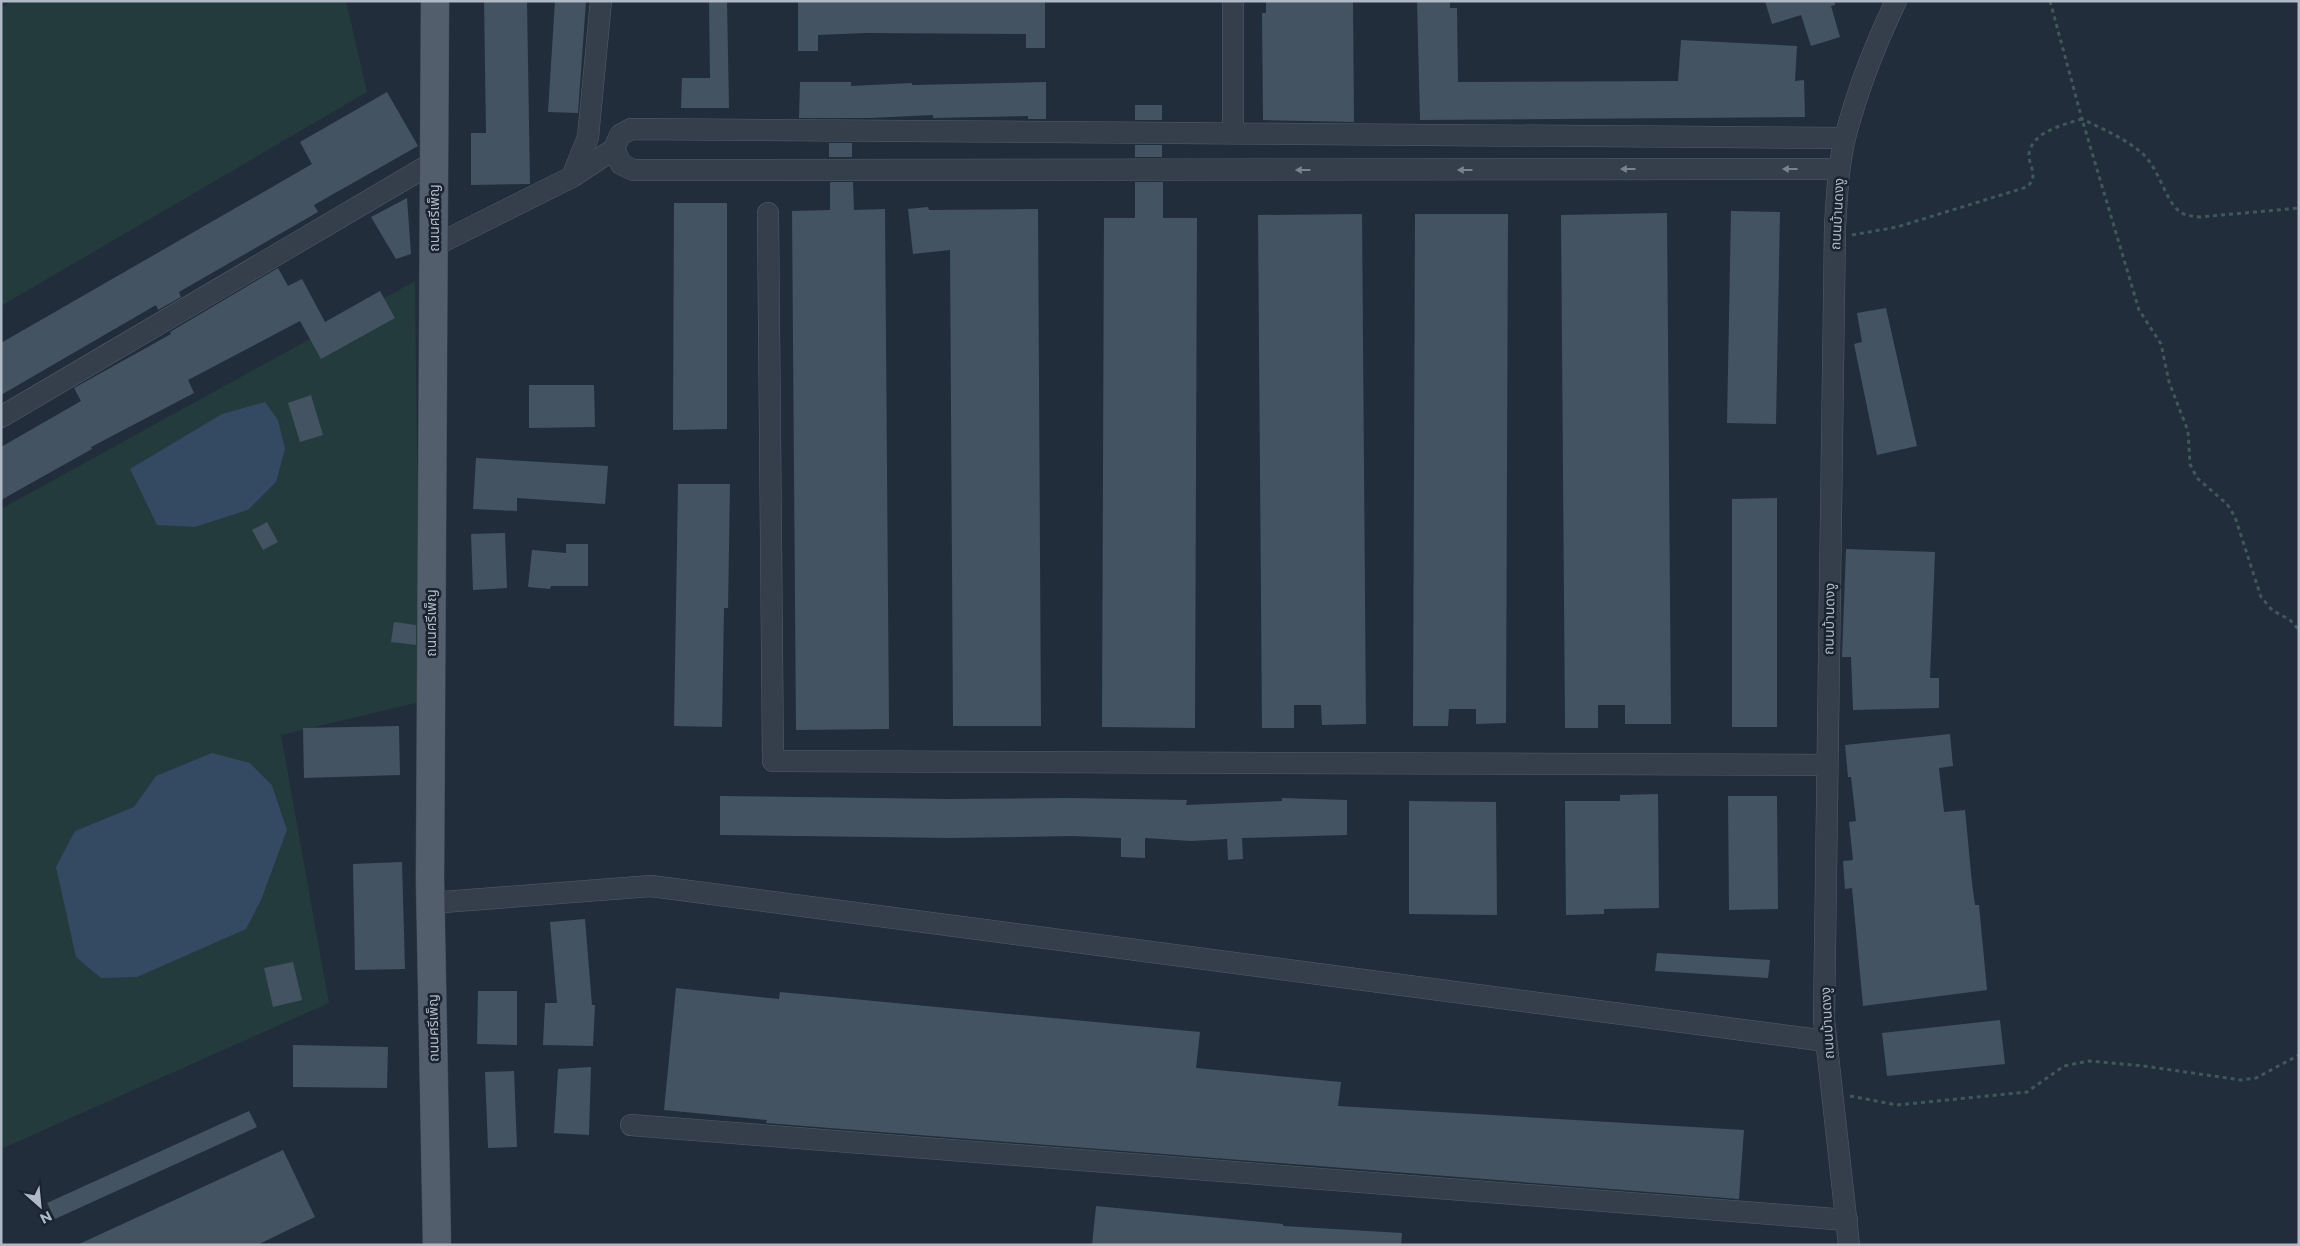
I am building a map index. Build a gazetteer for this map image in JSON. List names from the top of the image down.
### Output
{
  "streets": {
    "main road": ["ถนนศรีเพ็ญ"],
    "street": ["ถนนบ้านดงงู"]
  },
  "north": "bottom right"
}
